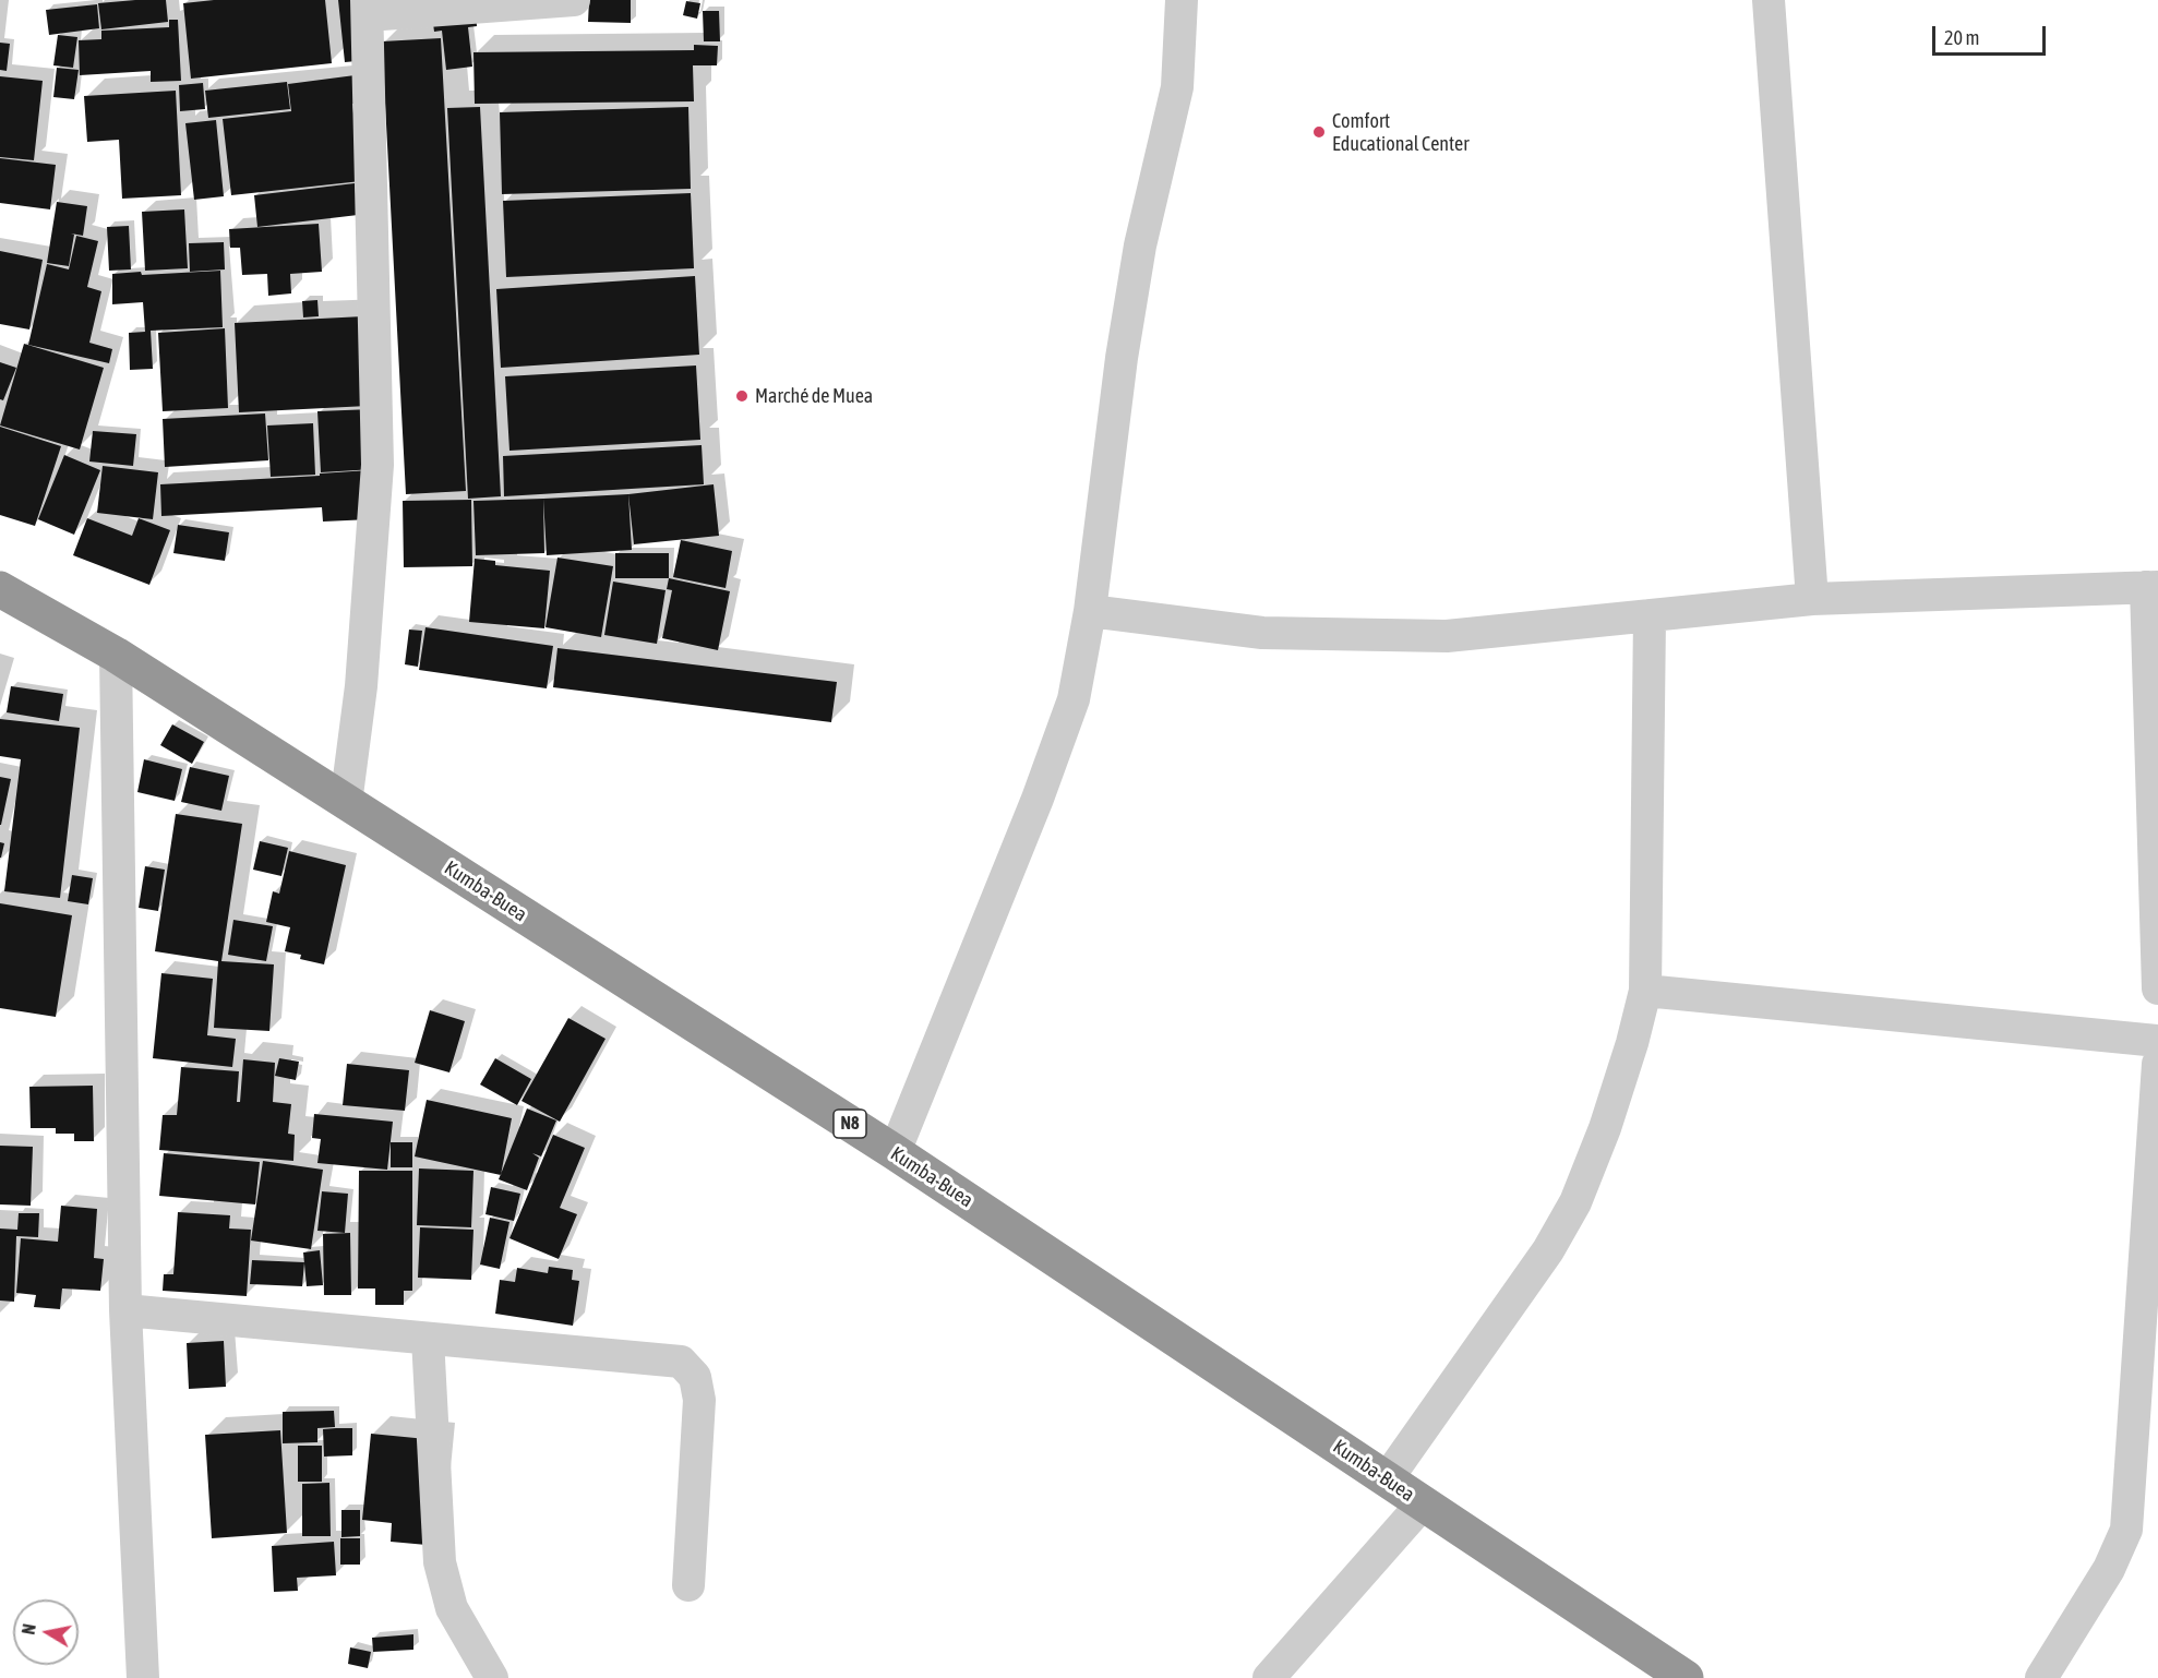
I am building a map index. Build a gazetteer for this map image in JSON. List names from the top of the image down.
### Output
{
  "streets": {
    "highway": ["Kumba-Buea", "N8"]
  },
  "places": ["Comfort Educational Center", "Marché de Muea"],
  "scale_bar": "20 m",
  "north": "left"
}
